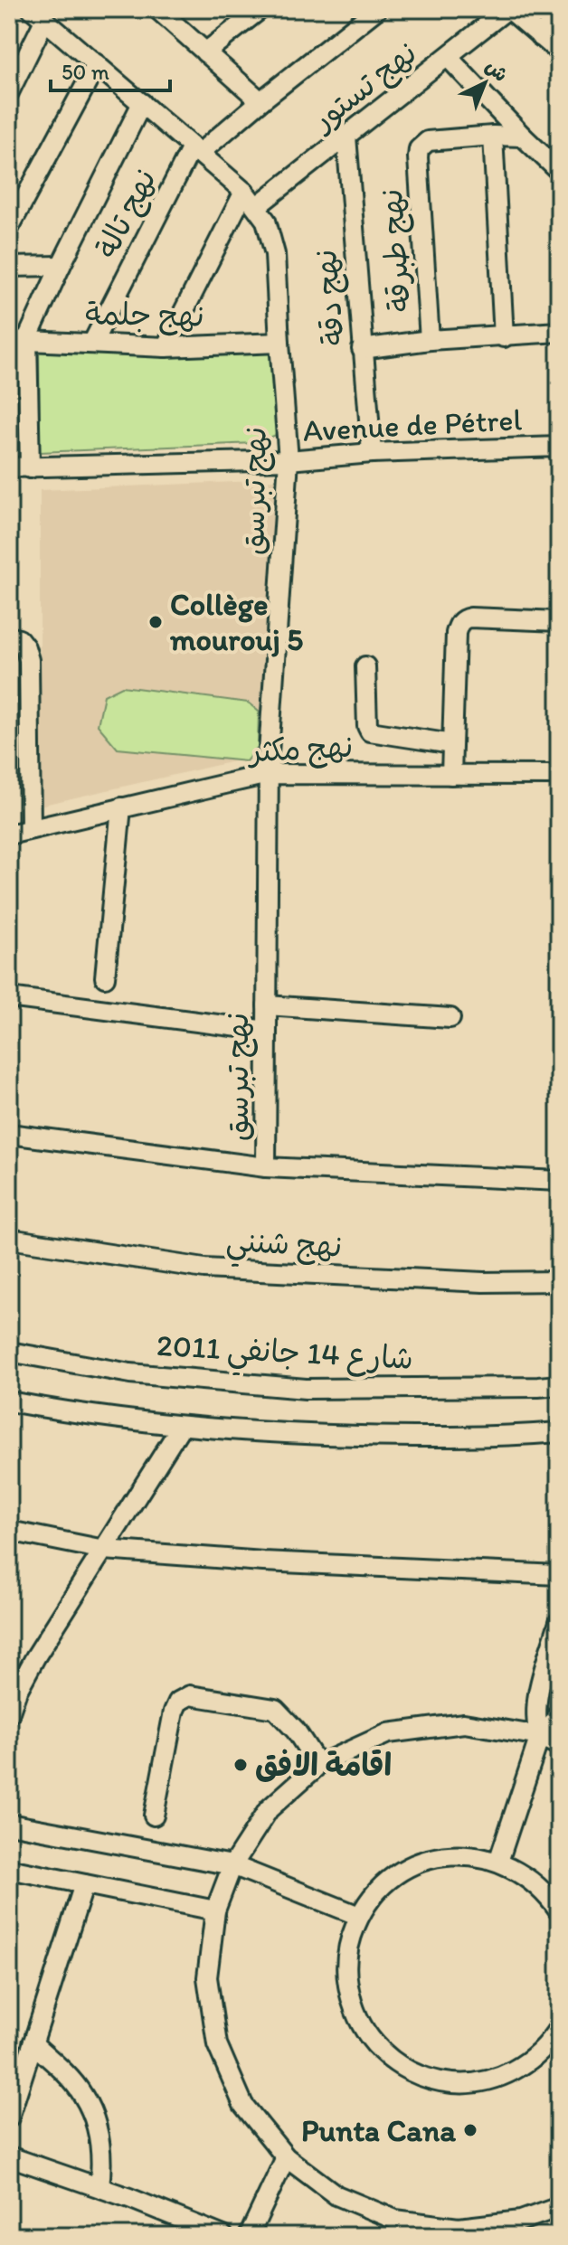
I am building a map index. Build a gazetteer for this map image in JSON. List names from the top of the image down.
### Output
{
  "streets": {
    "street": [
      "نهج تستور",
      "نهج تالة",
      "نهج طبرقة",
      "نهج دقة",
      "نهج جلمة",
      "Avenue de Pétrel",
      "نهج تبرسق",
      "نهج مكثر",
      "نهج شنني",
      "شارع 14 جانفي 2011"
    ]
  },
  "crossings": [
    ["نهج تستور", "نهج دقة"],
    ["نهج تستور", "نهج تبرسق"],
    ["نهج تالة", "نهج جلمة"],
    ["نهج تالة", "نهج تبرسق"],
    ["نهج دقة", "Avenue de Pétrel"],
    ["نهج جلمة", "نهج تبرسق"],
    ["Avenue de Pétrel", "نهج تبرسق"],
    ["نهج تبرسق", "نهج مكثر"]
  ],
  "places": ["Collège mourouj 5", "اقامة الافق", "Punta Cana"],
  "scale_bar": "50 m",
  "north": "top right"
}
